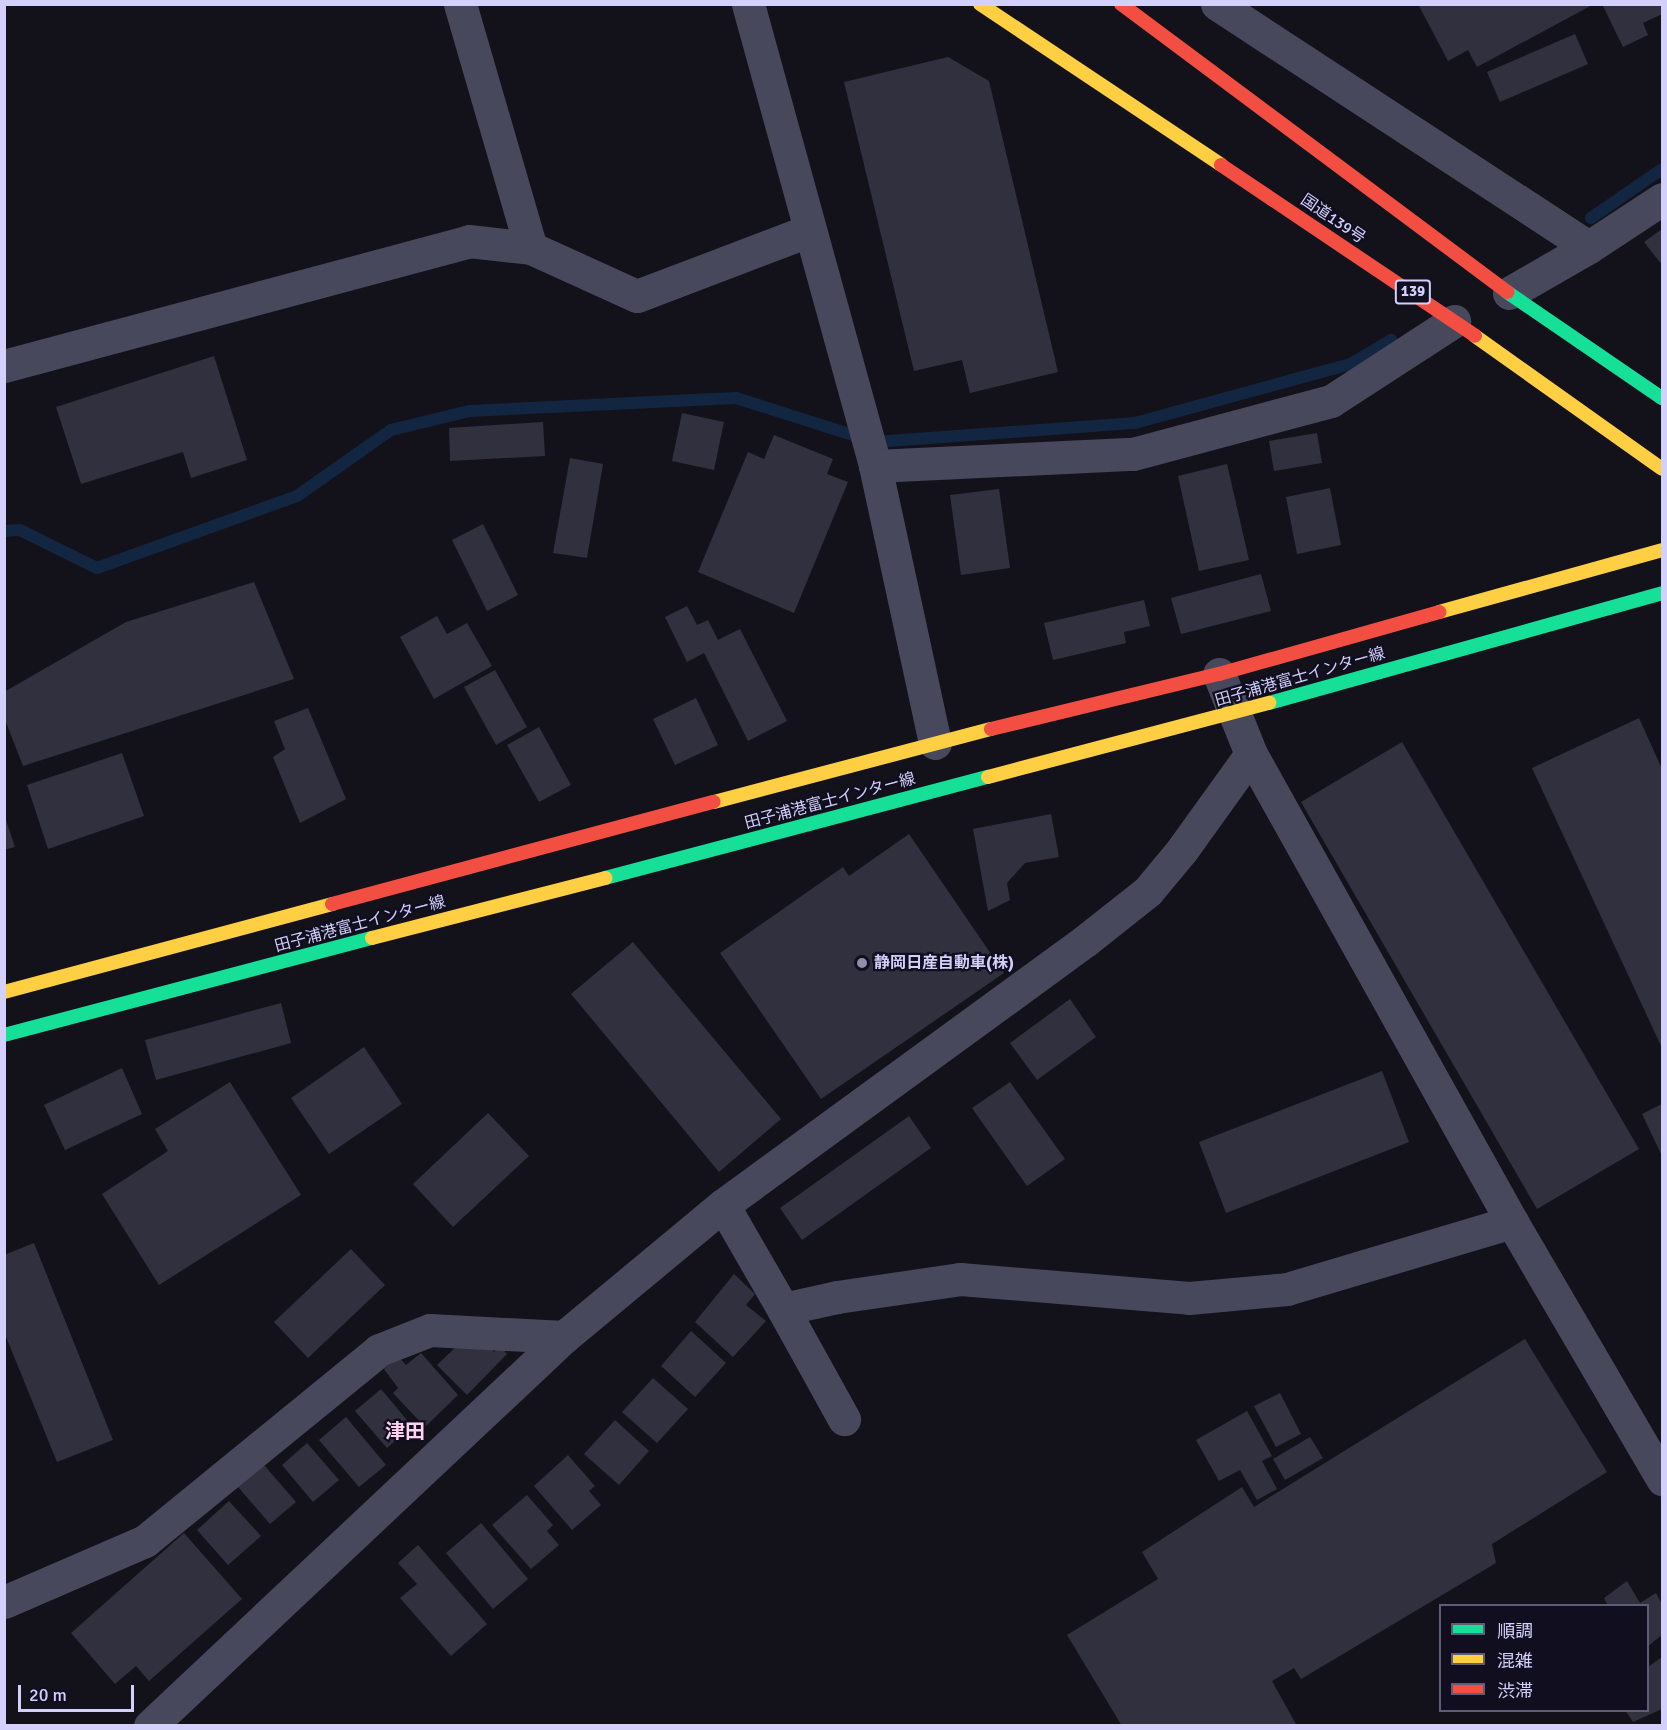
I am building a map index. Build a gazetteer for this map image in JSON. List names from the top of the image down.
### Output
{
  "streets": {
    "main road": ["国道139号", "139", "田子浦港富士インター線"]
  },
  "districts": ["津田"],
  "places": ["静岡日産自動車(株)"],
  "legend": ["順調", "混雑", "渋滞"],
  "scale_bar": "20 m"
}
